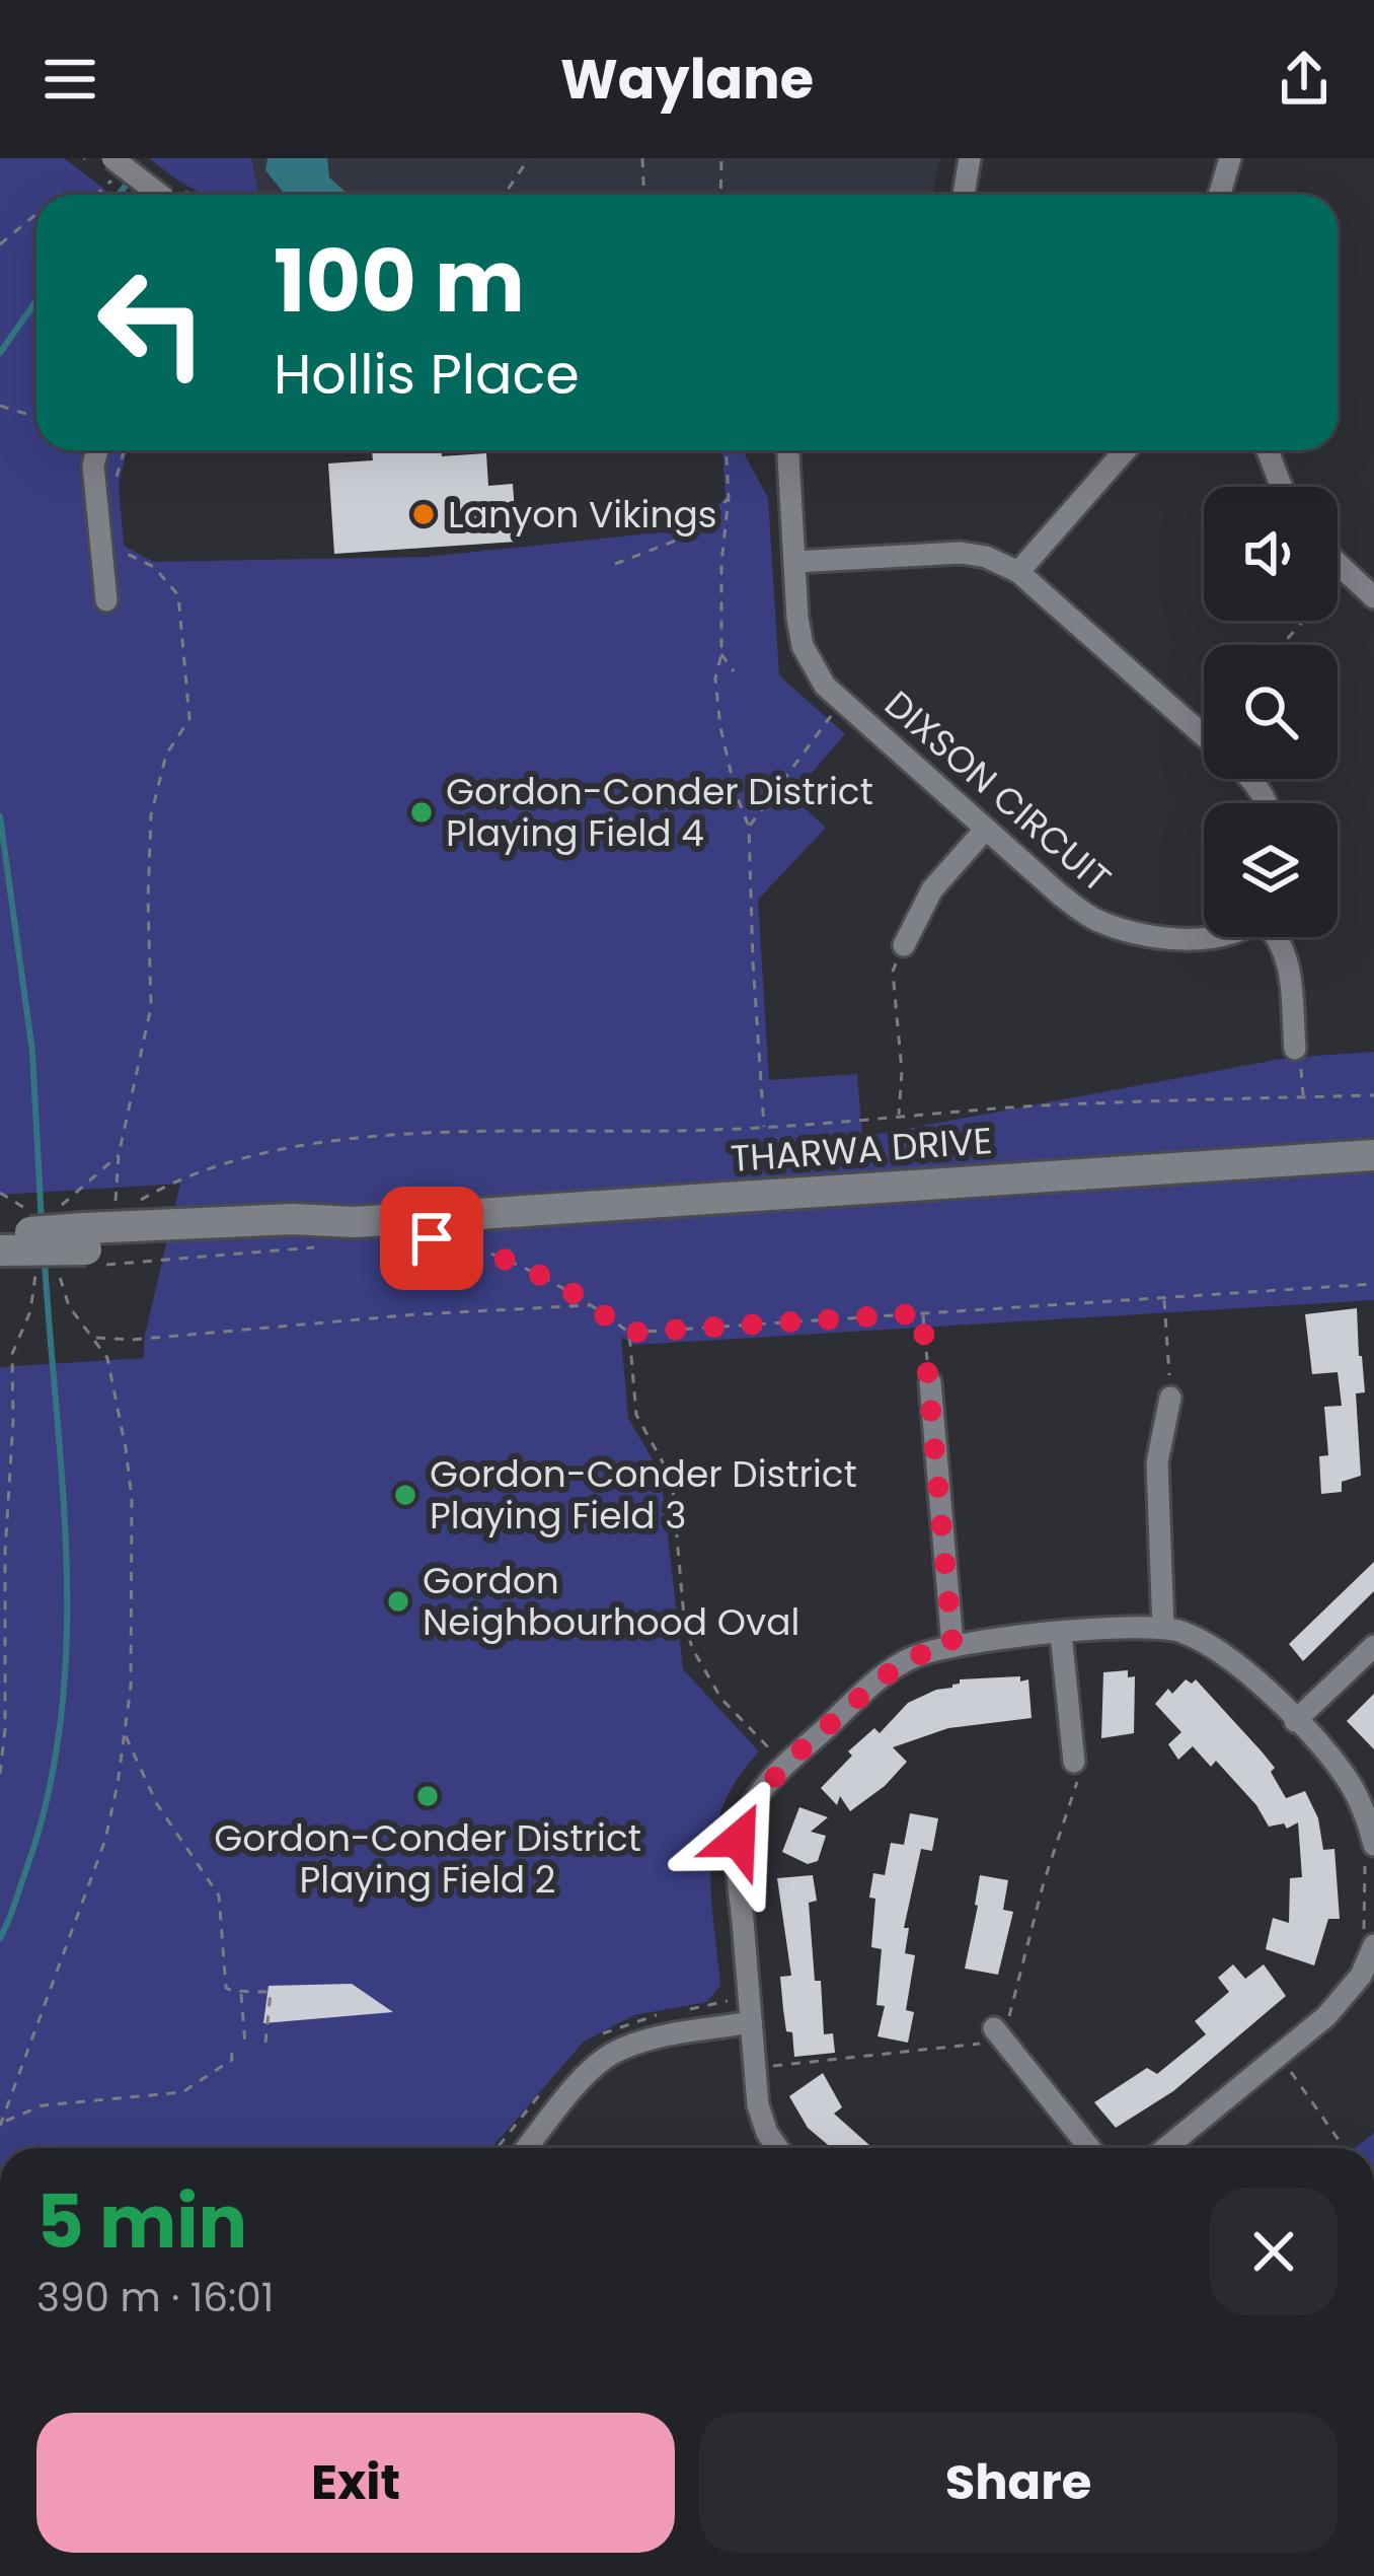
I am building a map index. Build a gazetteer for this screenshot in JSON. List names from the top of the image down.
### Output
{
  "streets": {
    "main road": ["THARWA DRIVE"],
    "street": ["DIXSON CIRCUIT"]
  },
  "places": [
    "Lanyon Vikings",
    "Gordon-Conder District Playing Field 4",
    "Gordon-Conder District Playing Field 3",
    "Gordon Neighbourhood Oval",
    "Gordon-Conder District Playing Field 2"
  ],
  "page": {
    "header": "Waylane",
    "turn": ["100 m", "Hollis Place"],
    "heading": ["5 min", "390 m · 16:01"],
    "buttons": ["Exit", "Share"]
  }
}
